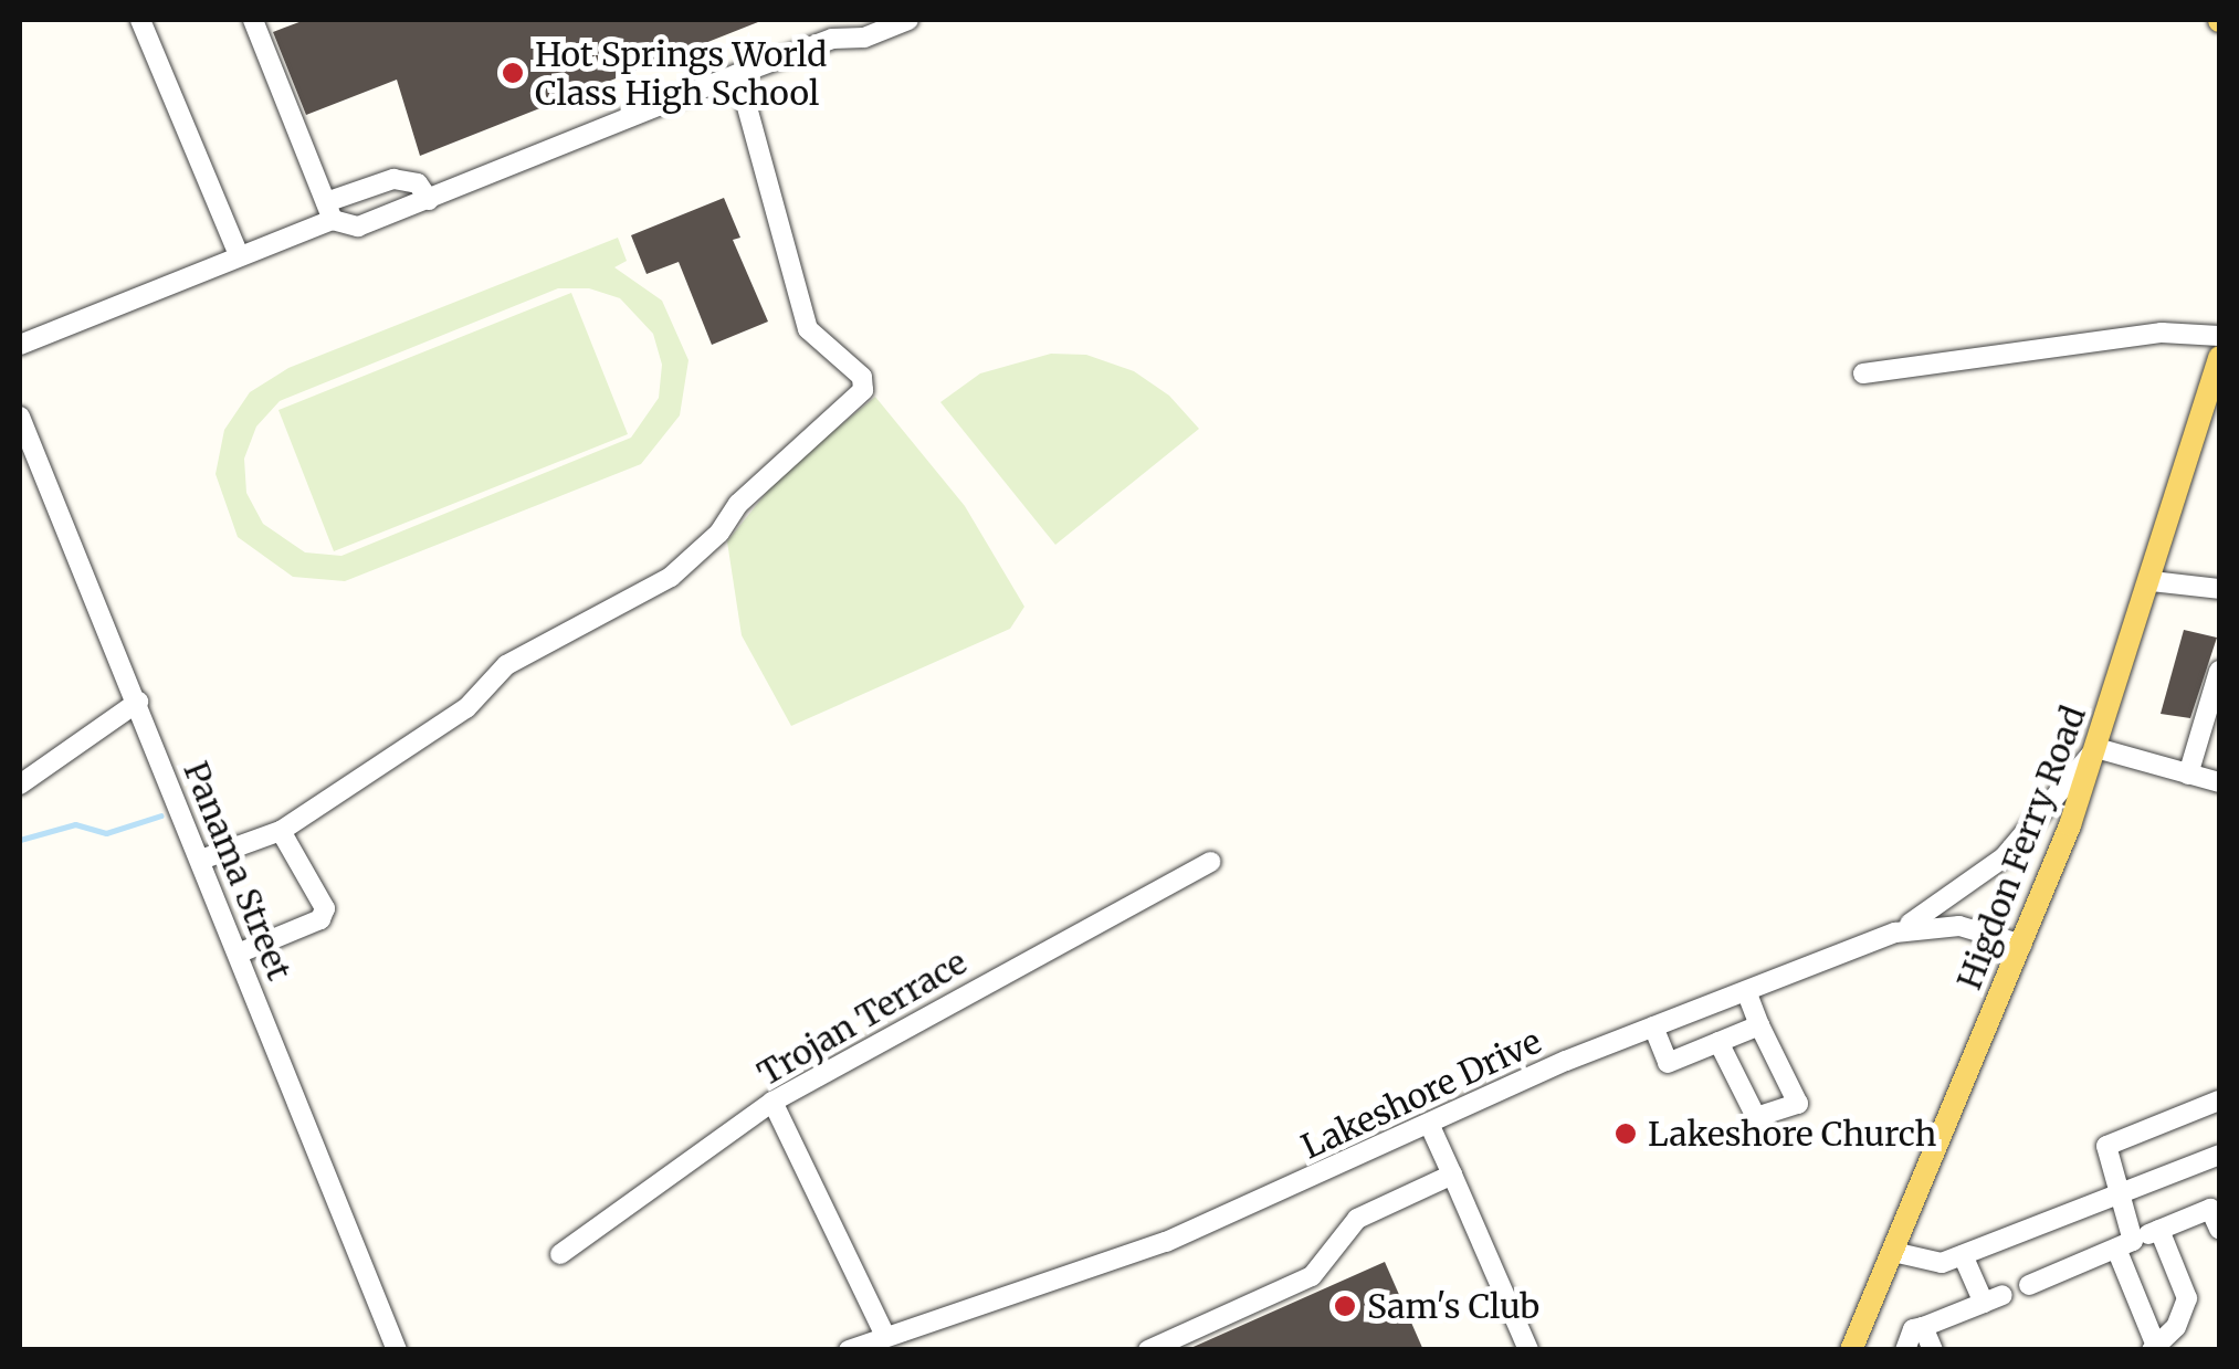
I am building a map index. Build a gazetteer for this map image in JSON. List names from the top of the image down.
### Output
{
  "streets": {
    "main road": ["Higdon Ferry Road"],
    "street": ["Panama Street", "Trojan Terrace", "Lakeshore Drive"]
  },
  "crossings": [
    ["Higdon Ferry Road", "Lakeshore Drive"]
  ],
  "places": ["Hot Springs World Class High School", "Lakeshore Church", "Sam's Club"]
}
